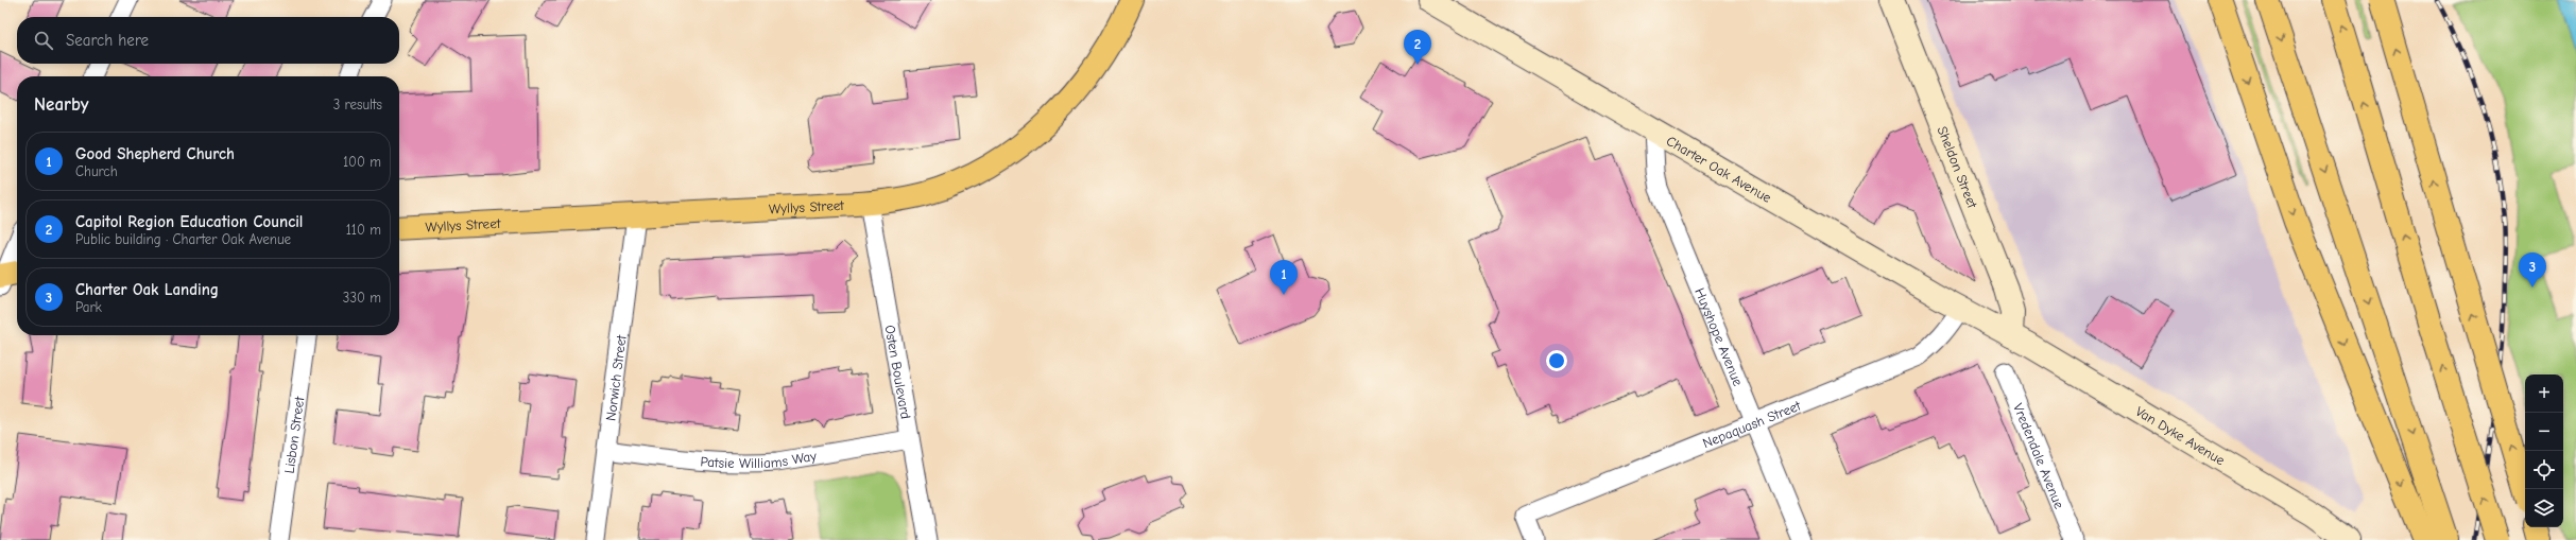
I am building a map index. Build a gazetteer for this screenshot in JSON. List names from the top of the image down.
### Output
{
  "streets": {
    "main road": ["Wyllys Street"],
    "street": [
      "Sheldon Street",
      "Charter Oak Avenue",
      "Huyshope Avenue",
      "Osten Boulevard",
      "Norwich Street",
      "Nepaquash Street",
      "Lisbon Street",
      "Van Dyke Avenue",
      "Vredendale Avenue",
      "Patsie Williams Way"
    ]
  },
  "crossings": [
    ["Sheldon Street", "Charter Oak Avenue"],
    ["Sheldon Street", "Van Dyke Avenue"],
    ["Charter Oak Avenue", "Huyshope Avenue"],
    ["Charter Oak Avenue", "Nepaquash Street"],
    ["Charter Oak Avenue", "Van Dyke Avenue"],
    ["Wyllys Street", "Osten Boulevard"],
    ["Wyllys Street", "Norwich Street"],
    ["Huyshope Avenue", "Nepaquash Street"],
    ["Osten Boulevard", "Patsie Williams Way"],
    ["Norwich Street", "Patsie Williams Way"]
  ],
  "page": {
    "search": "Search here",
    "pins": ["2", "3", "1"],
    "heading": ["Nearby", "3 results"],
    "list": [
      {
        "mark": "1",
        "name": "Good Shepherd Church",
        "note": "Church",
        "value": "100 m"
      },
      {
        "mark": "2",
        "name": "Capitol Region Education Council",
        "note": "Public building · Charter Oak Avenue",
        "value": "110 m"
      },
      {
        "mark": "3",
        "name": "Charter Oak Landing",
        "note": "Park",
        "value": "330 m"
      }
    ],
    "map_buttons": ["+", "−"]
  }
}
